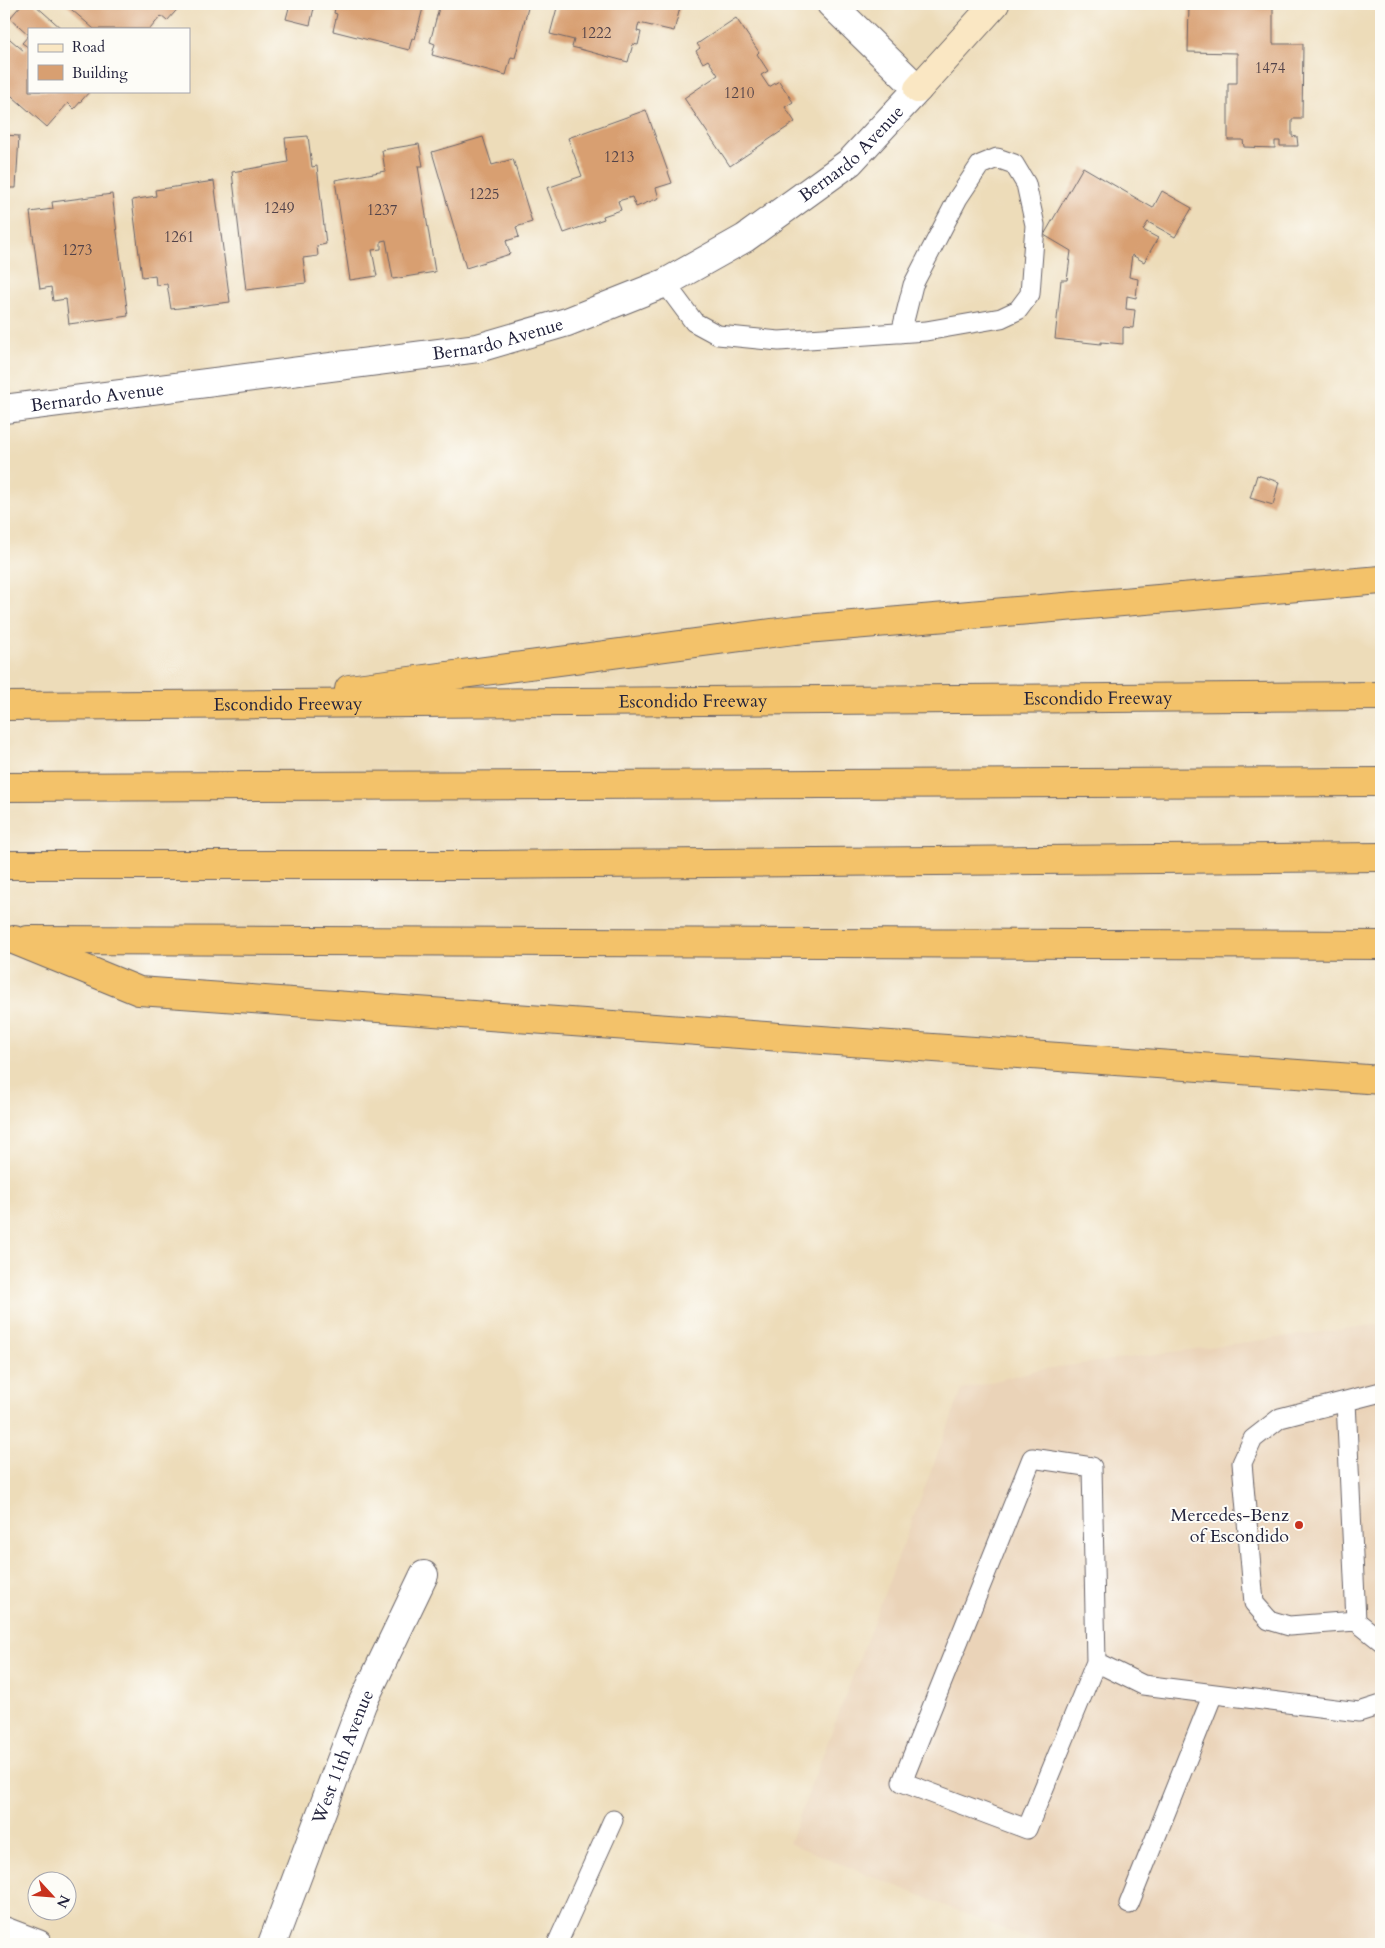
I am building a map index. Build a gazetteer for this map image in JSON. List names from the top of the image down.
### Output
{
  "streets": {
    "highway": ["Escondido Freeway"],
    "street": ["Bernardo Avenue", "West 11th Avenue"]
  },
  "places": ["Mercedes-Benz of Escondido"],
  "house_numbers": [
    "1222",
    "1474",
    "1210",
    "1213",
    "1225",
    "1249",
    "1237",
    "1261",
    "1273"
  ],
  "legend": ["Road", "Building"],
  "north": "bottom right"
}
